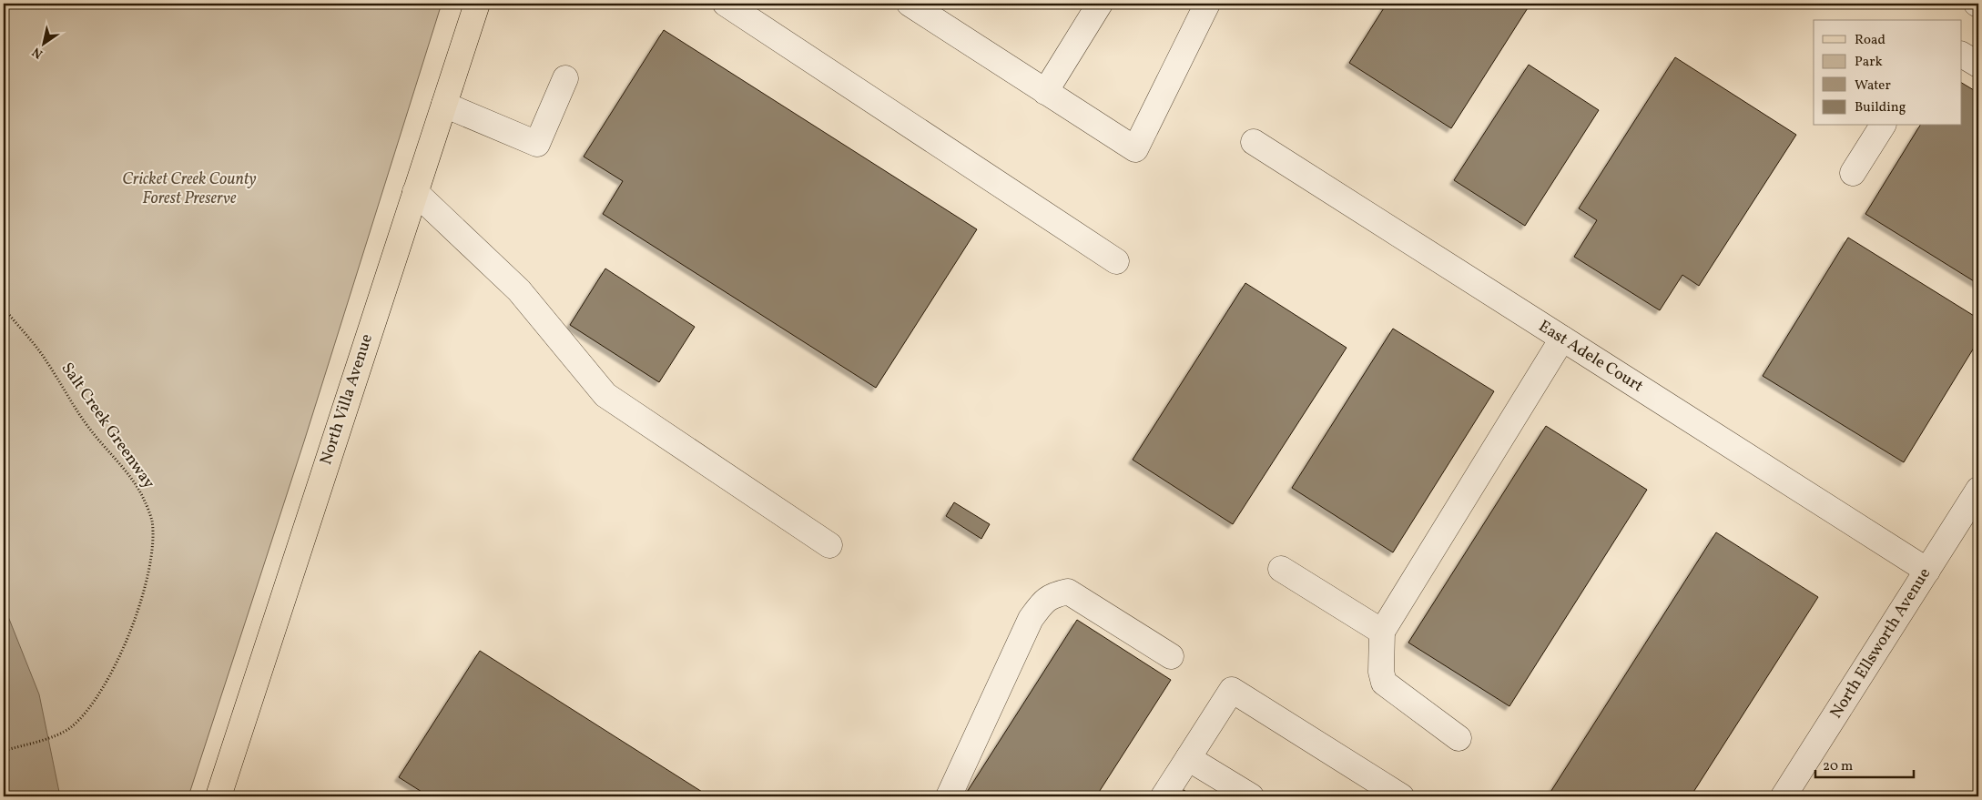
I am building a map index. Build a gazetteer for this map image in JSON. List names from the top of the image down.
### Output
{
  "streets": {
    "main road": ["North Villa Avenue"],
    "street": ["East Adele Court", "North Ellsworth Avenue"],
    "path": ["Salt Creek Greenway"]
  },
  "crossings": [
    ["East Adele Court", "North Ellsworth Avenue"]
  ],
  "parks": ["Cricket Creek County Forest Preserve"],
  "legend": [
    "Road",
    "Park",
    "Water",
    "Building"
  ],
  "scale_bar": "20 m",
  "north": "bottom left"
}
